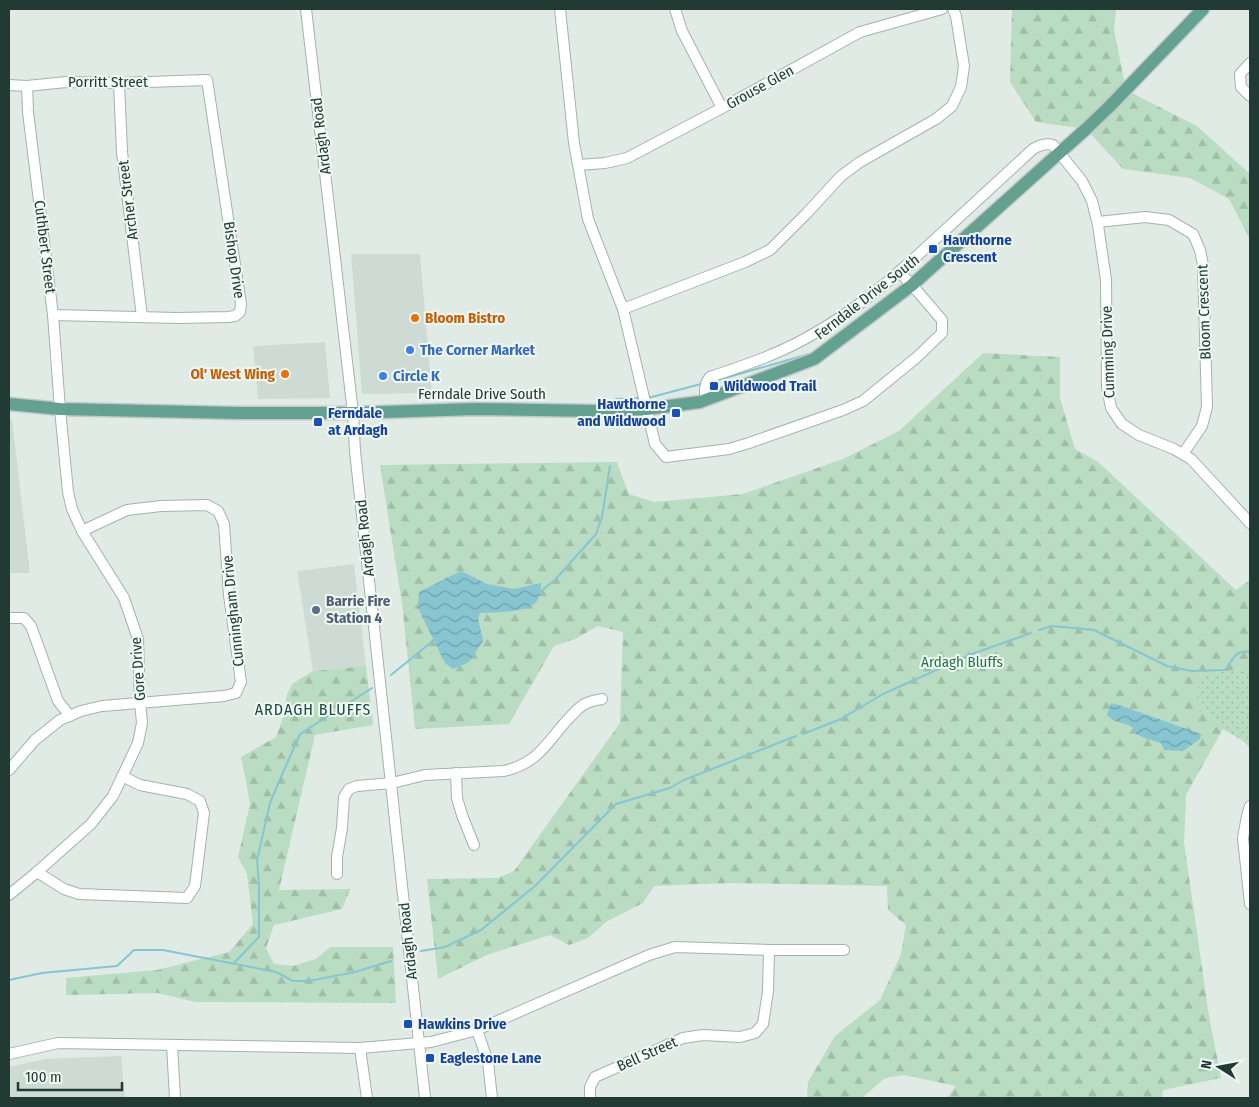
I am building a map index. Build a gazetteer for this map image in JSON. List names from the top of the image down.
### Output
{
  "streets": {
    "main road": ["Ferndale Drive South"],
    "street": [
      "Porritt Street",
      "Grouse Glen",
      "Ardagh Road",
      "Archer Street",
      "Cuthbert Street",
      "Bishop Drive",
      "Bloom Crescent",
      "Cumming Drive",
      "Cunningham Drive",
      "Gore Drive",
      "Bell Street"
    ]
  },
  "crossings": [
    ["Porritt Street", "Archer Street"],
    ["Porritt Street", "Cuthbert Street"],
    ["Porritt Street", "Bishop Drive"],
    ["Ardagh Road", "Ferndale Drive South"],
    ["Archer Street", "Bishop Drive"],
    ["Cuthbert Street", "Bishop Drive"],
    ["Cuthbert Street", "Ferndale Drive South"],
    ["Cuthbert Street", "Gore Drive"],
    ["Ferndale Drive South", "Cumming Drive"],
    ["Ferndale Drive South", "Gore Drive"],
    ["Bloom Crescent", "Cumming Drive"],
    ["Cunningham Drive", "Gore Drive"]
  ],
  "districts": ["ARDAGH BLUFFS"],
  "parks": ["Ardagh Bluffs"],
  "places": {
    "transit": [
      "Hawthorne Crescent",
      "Wildwood Trail",
      "Hawthorne and Wildwood",
      "Ferndale at Ardagh",
      "Hawkins Drive",
      "Eaglestone Lane"
    ],
    "other": [
      "Bloom Bistro",
      "The Corner Market",
      "Ol' West Wing",
      "Circle K",
      "Barrie Fire Station 4"
    ]
  },
  "scale_bar": "100 m",
  "north": "left"
}
